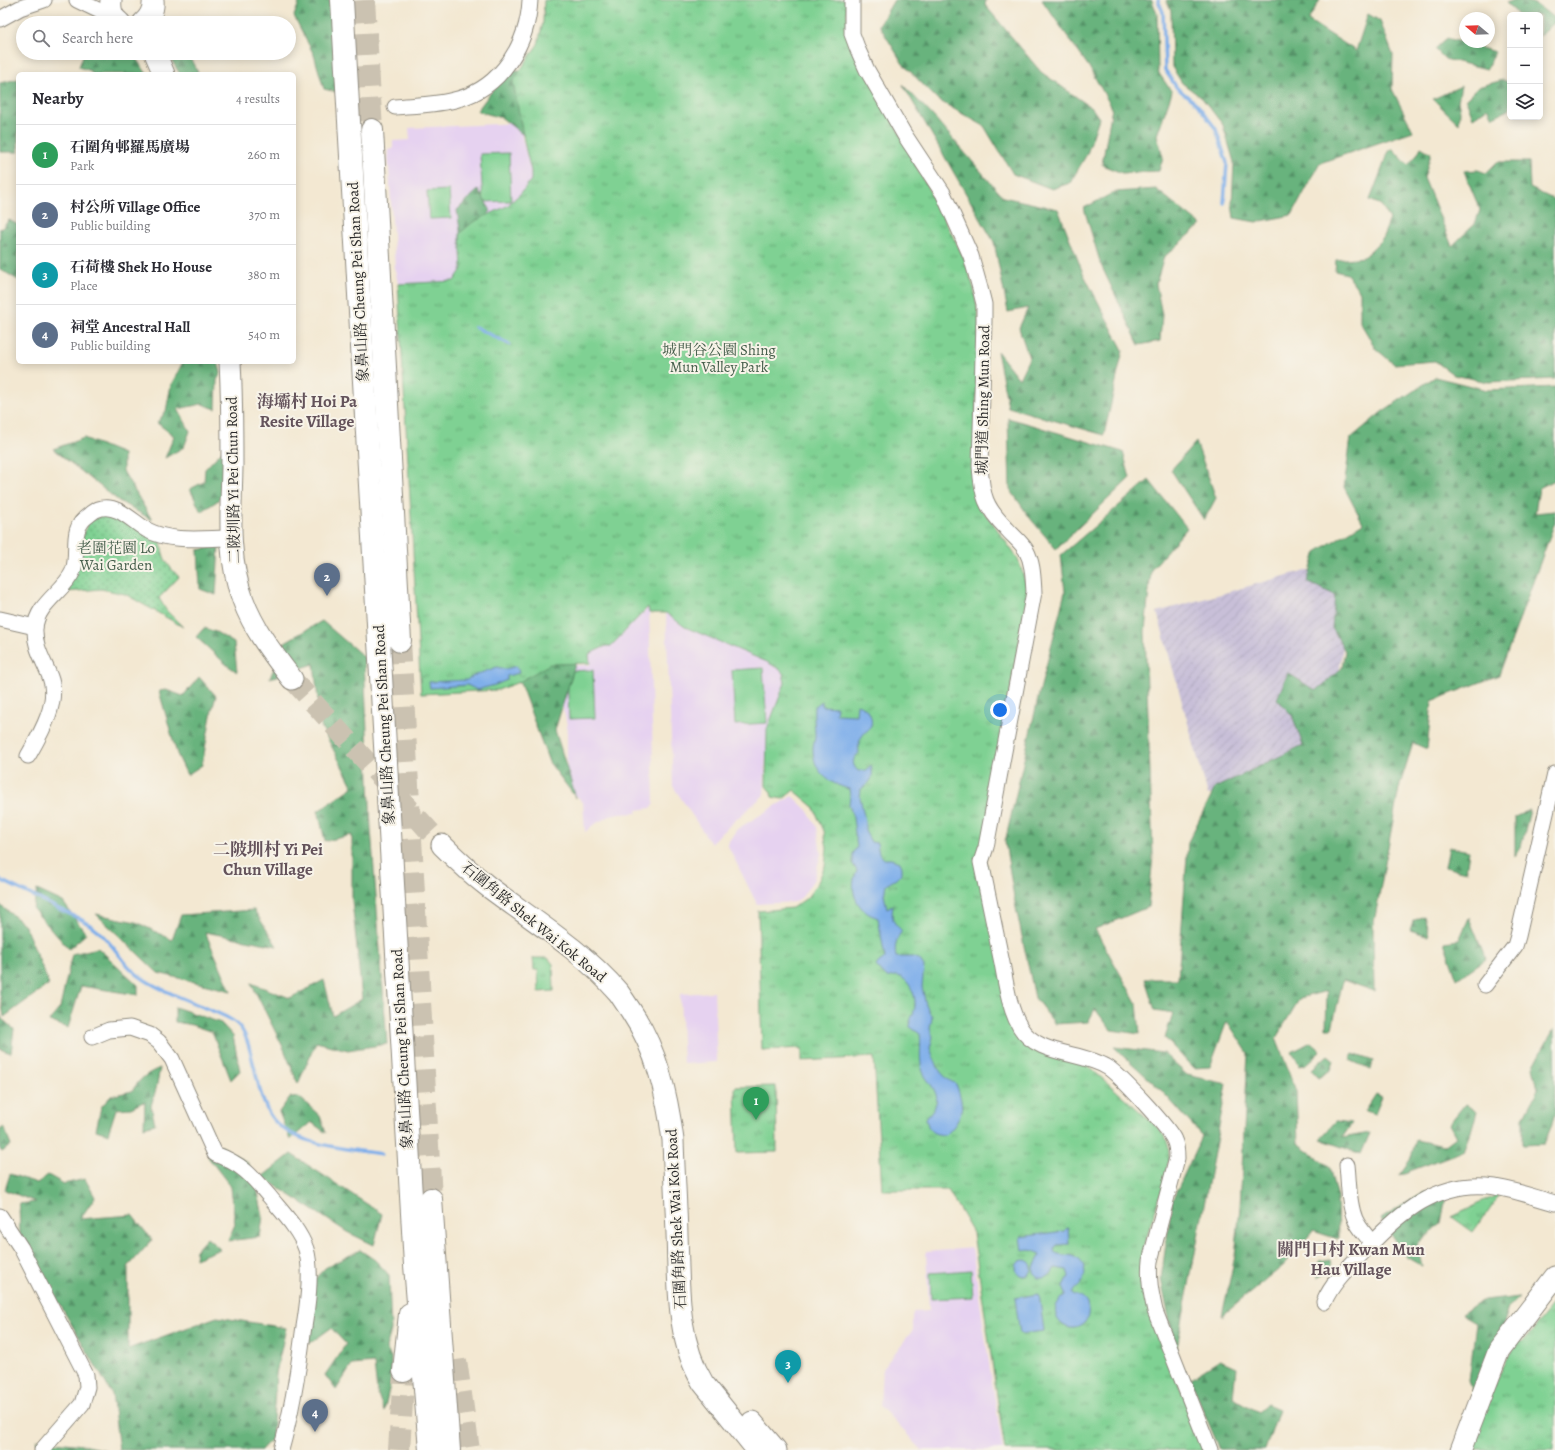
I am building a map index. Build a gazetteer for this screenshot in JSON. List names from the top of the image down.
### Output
{
  "streets": {
    "highway": ["象鼻山路 Cheung Pei Shan Road"],
    "street": ["城門道 Shing Mun Road", "二陂圳路 Yi Pei Chun Road", "石圍角路 Shek Wai Kok Road"]
  },
  "districts": ["海壩村 Hoi Pa Resite Village", "二陂圳村 Yi Pei Chun Village", "關門口村 Kwan Mun Hau Village"],
  "parks": ["城門谷公園 Shing Mun Valley Park", "老圍花園 Lo Wai Garden"],
  "north": "left",
  "page": {
    "map_buttons": ["+", "−"],
    "search": "Search here",
    "heading": ["Nearby", "4 results"],
    "list": [
      {
        "mark": "1",
        "name": "石圍角邨羅馬廣場",
        "note": "Park",
        "value": "260 m"
      },
      {
        "mark": "2",
        "name": "村公所 Village Office",
        "note": "Public building",
        "value": "370 m"
      },
      {
        "mark": "3",
        "name": "石荷樓 Shek Ho House",
        "note": "Place",
        "value": "380 m"
      },
      {
        "mark": "4",
        "name": "祠堂 Ancestral Hall",
        "note": "Public building",
        "value": "540 m"
      }
    ],
    "pins": [
      "2",
      "1",
      "3",
      "4"
    ]
  }
}
